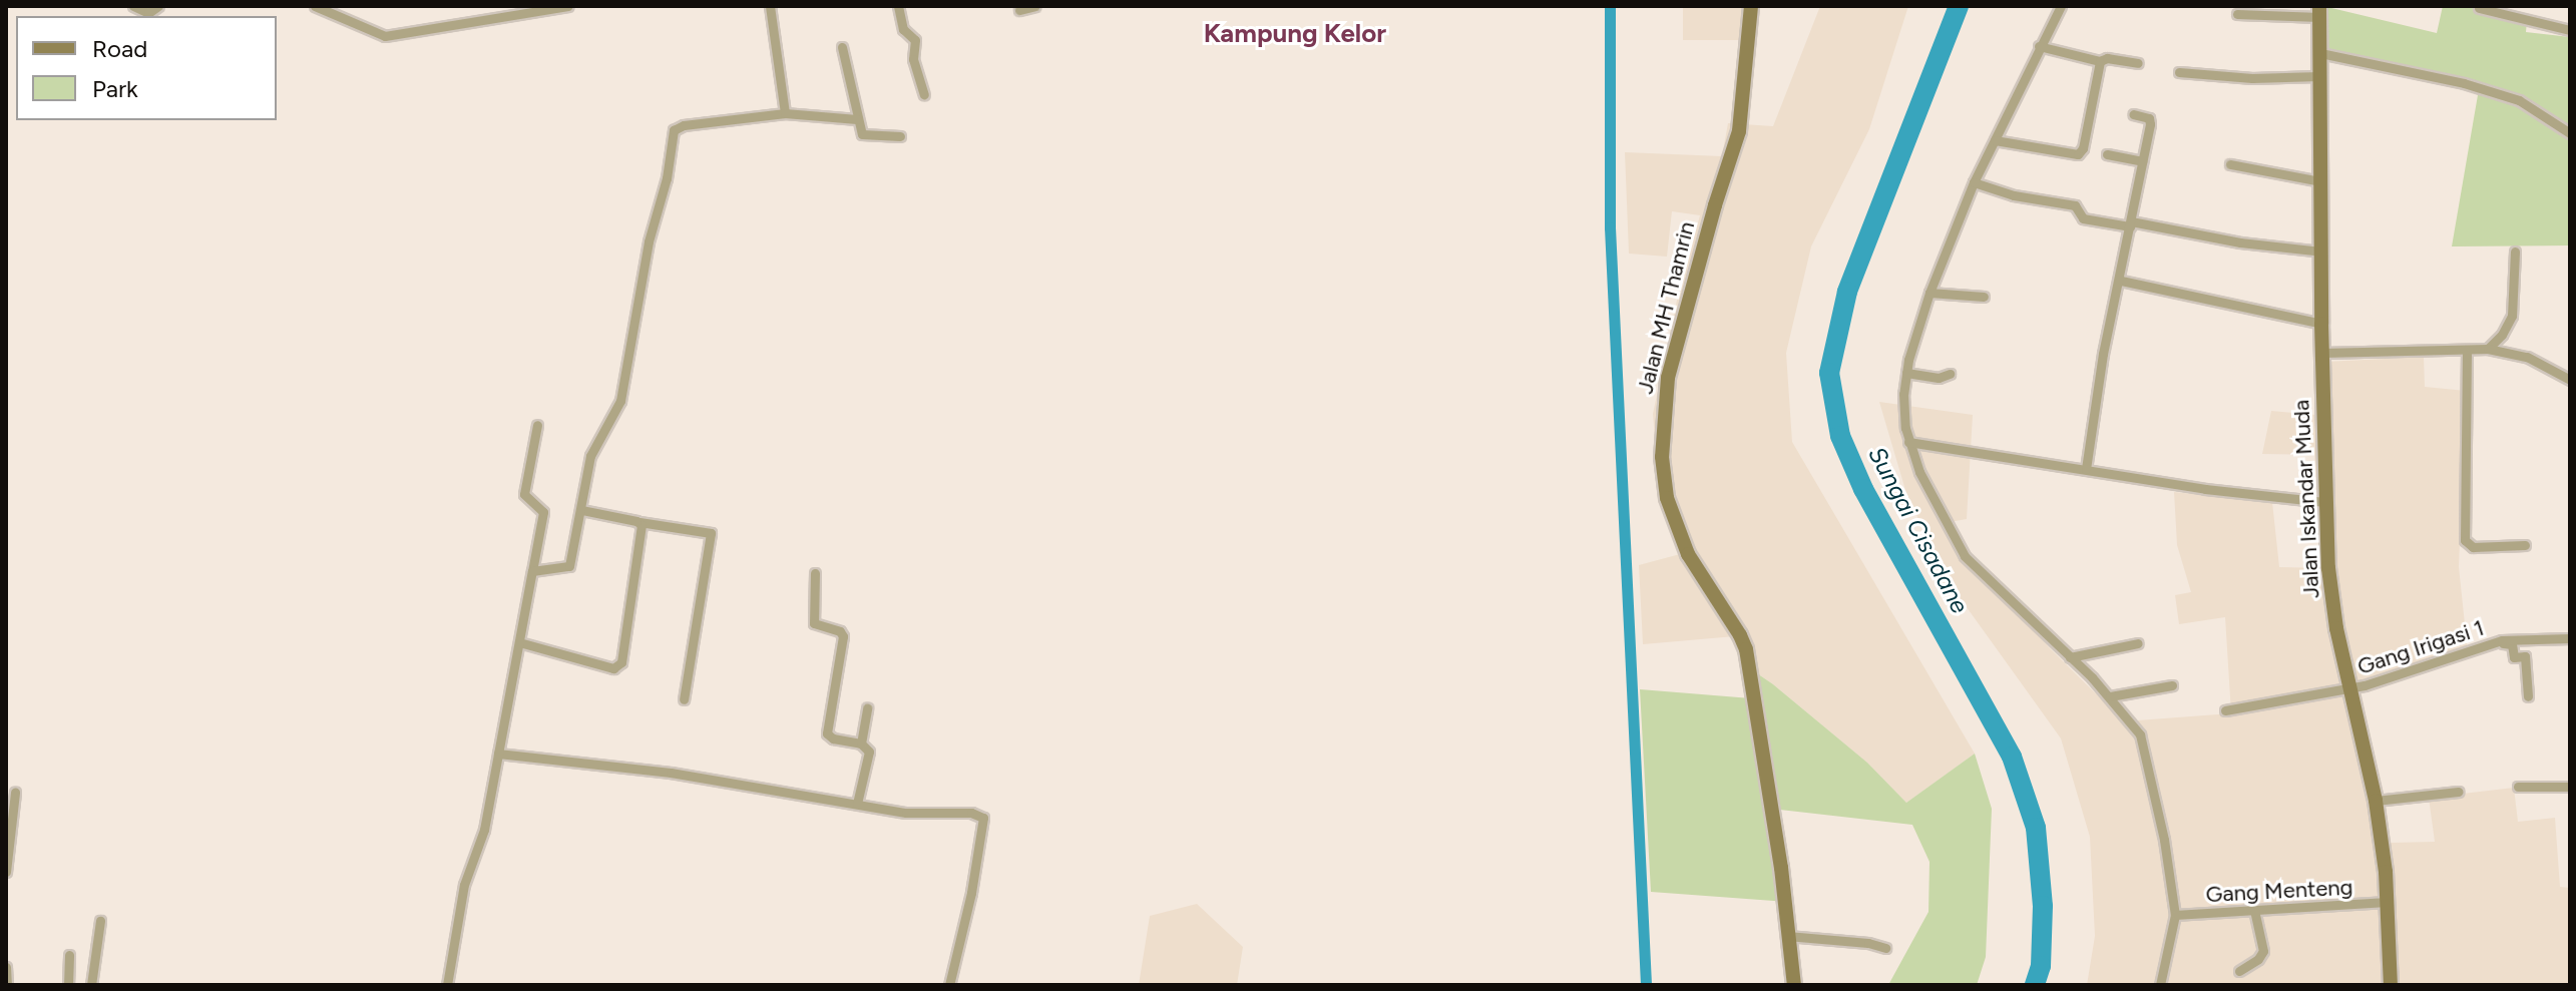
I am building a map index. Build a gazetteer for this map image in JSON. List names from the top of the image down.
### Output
{
  "streets": {
    "street": [
      "Jalan MH Thamrin",
      "Jalan Iskandar Muda",
      "Gang Irigasi 1",
      "Gang Menteng"
    ]
  },
  "crossings": [
    ["Jalan Iskandar Muda", "Gang Irigasi 1"],
    ["Jalan Iskandar Muda", "Gang Menteng"]
  ],
  "districts": ["Kampung Kelor"],
  "water": ["Sungai Cisadane"],
  "legend": ["Road", "Park"]
}
